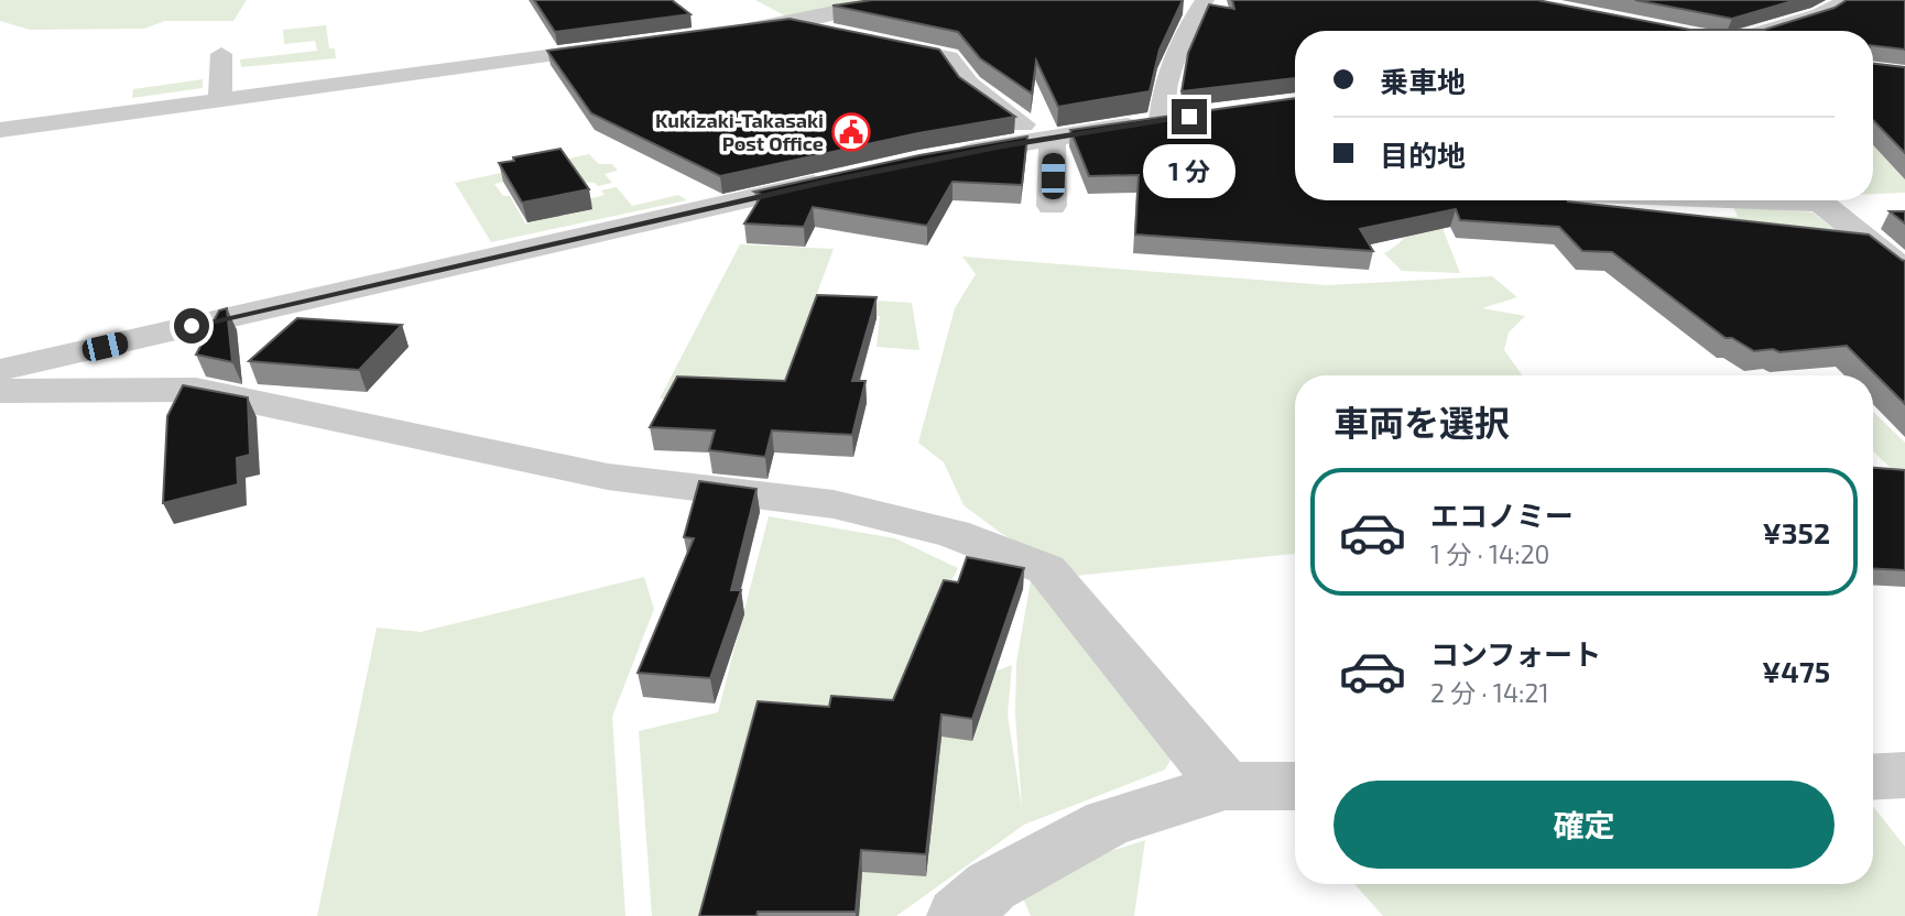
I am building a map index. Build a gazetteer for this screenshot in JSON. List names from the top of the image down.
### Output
{
  "places": {
    "public building": ["Kukizaki-Takasaki Post Office"]
  },
  "page": {
    "banner": ["乗車地", "目的地"],
    "bubble": "1 分",
    "heading": "車両を選択",
    "list": [
      {
        "name": "エコノミー",
        "note": "1 分 · 14:20",
        "value": "¥352"
      },
      {
        "name": "コンフォート",
        "note": "2 分 · 14:21",
        "value": "¥475"
      }
    ],
    "buttons": "確定"
  }
}
